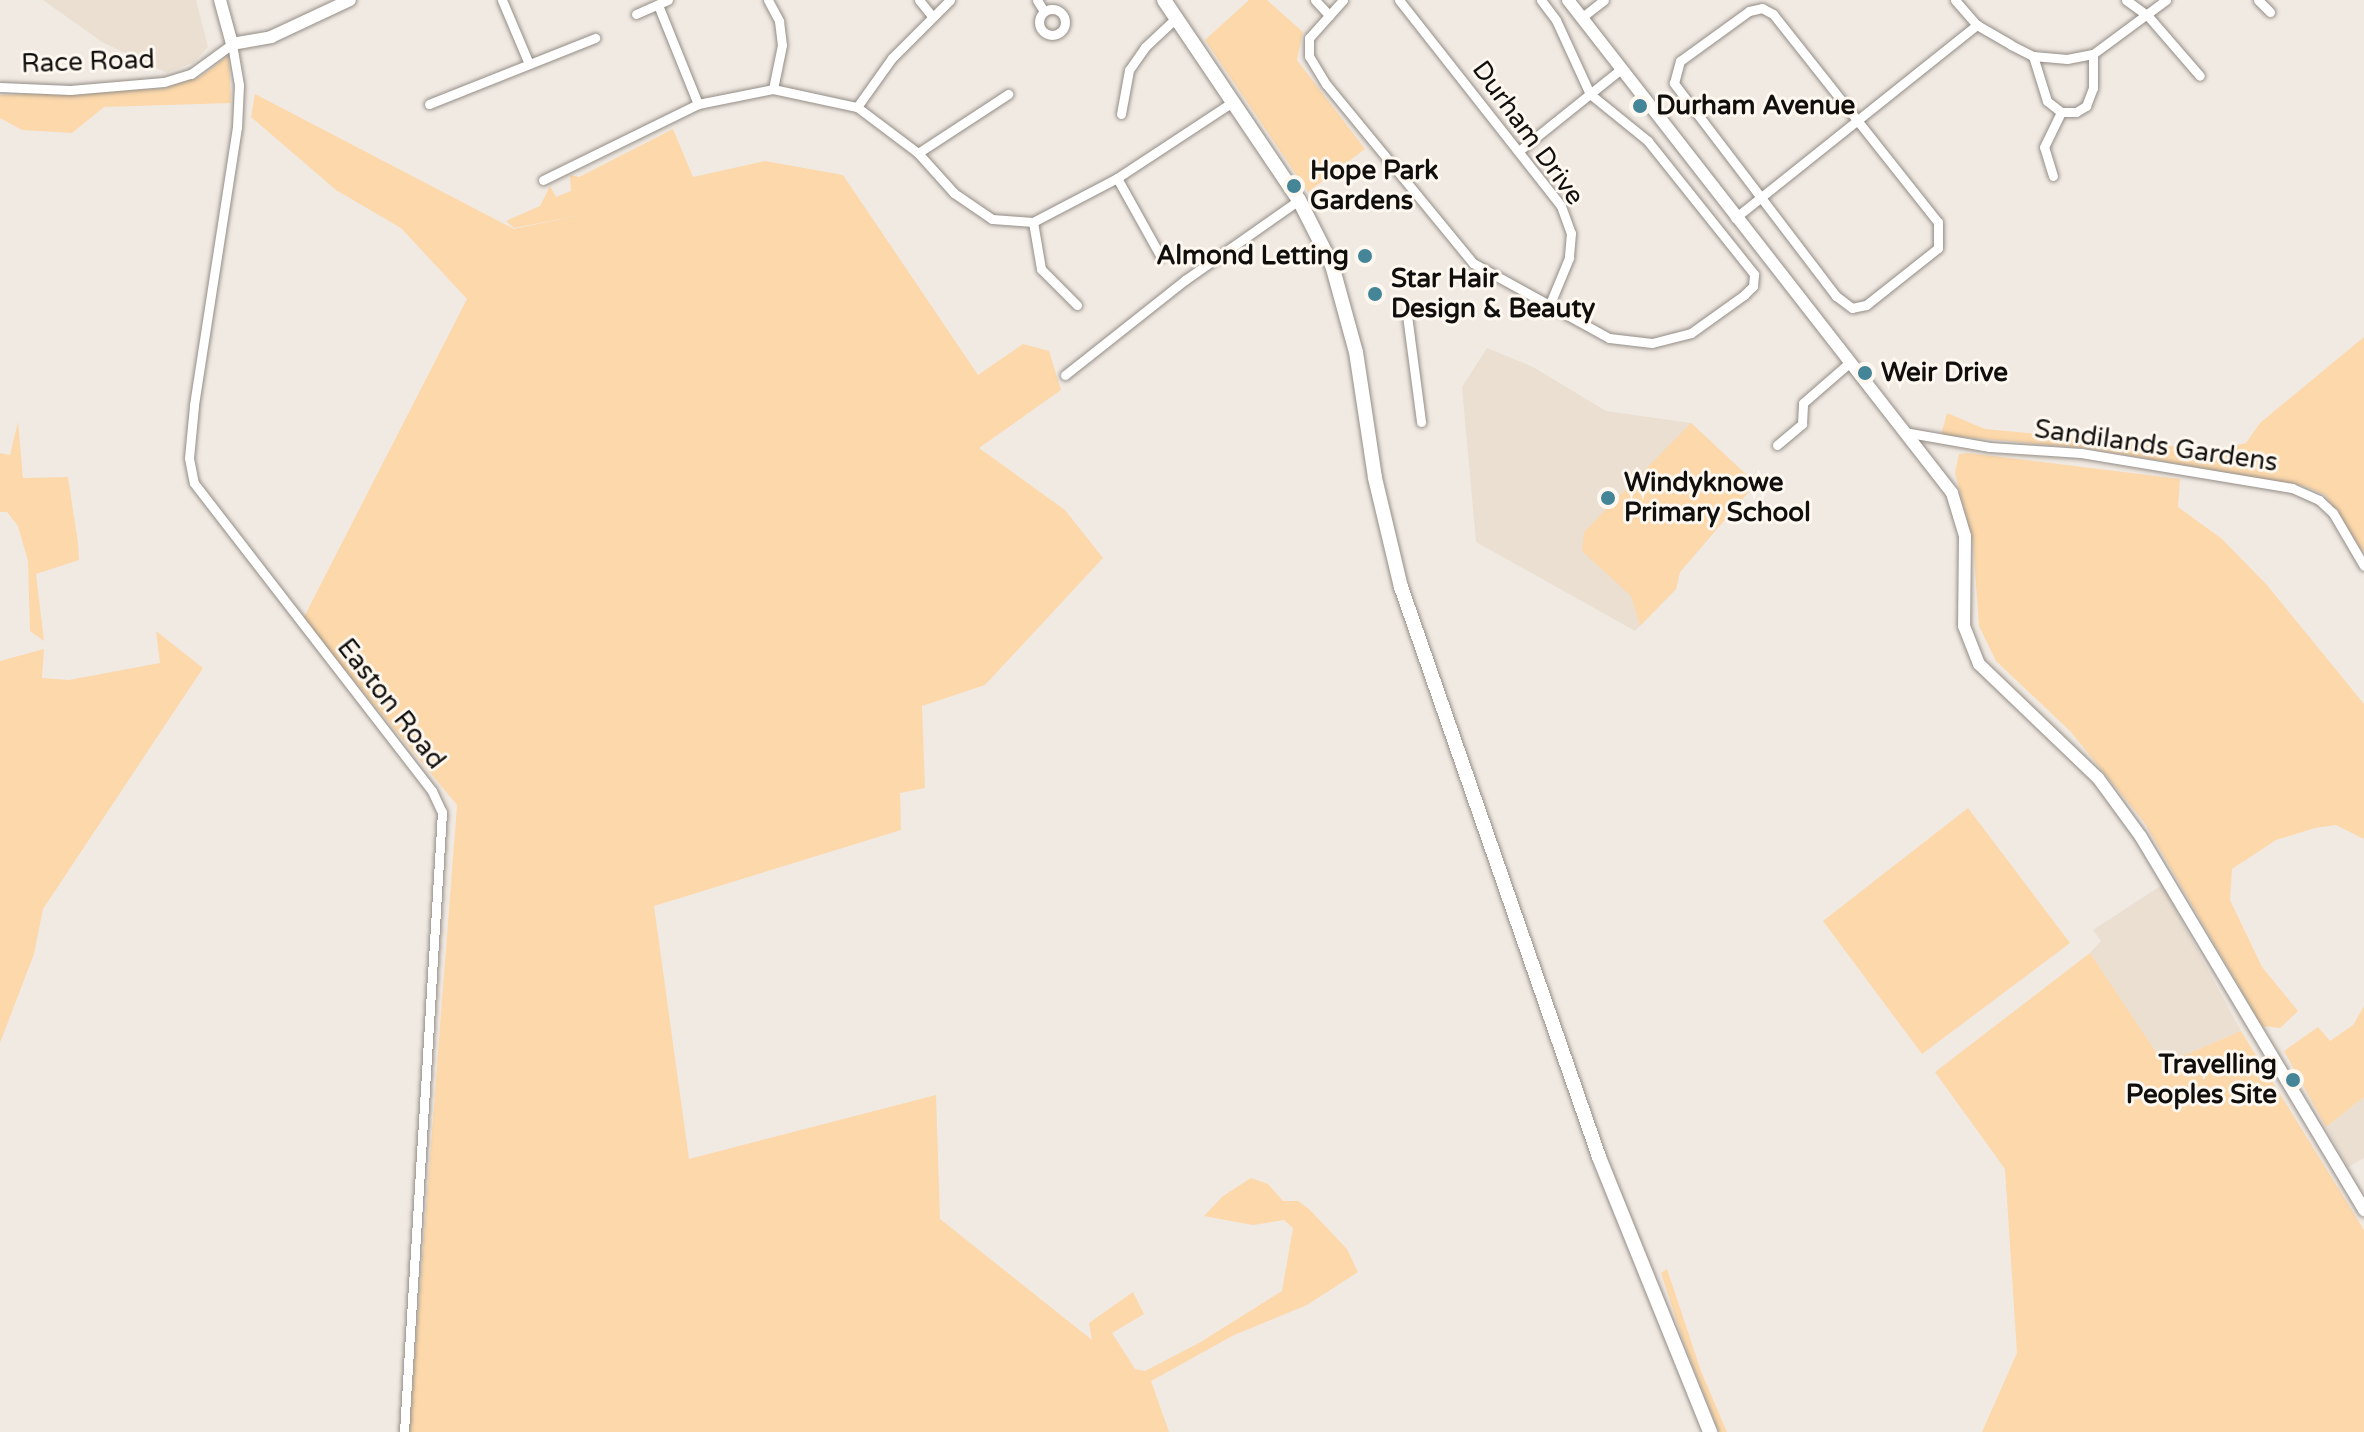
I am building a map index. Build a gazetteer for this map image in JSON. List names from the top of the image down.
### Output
{
  "streets": {
    "main road": ["Race Road"],
    "street": ["Durham Drive", "Sandilands Gardens", "Easton Road"]
  },
  "crossings": [
    ["Race Road", "Easton Road"]
  ],
  "places": [
    "Durham Avenue",
    "Hope Park Gardens",
    "Almond Letting",
    "Star Hair Design & Beauty",
    "Weir Drive",
    "Windyknowe Primary School",
    "Travelling Peoples Site"
  ]
}
